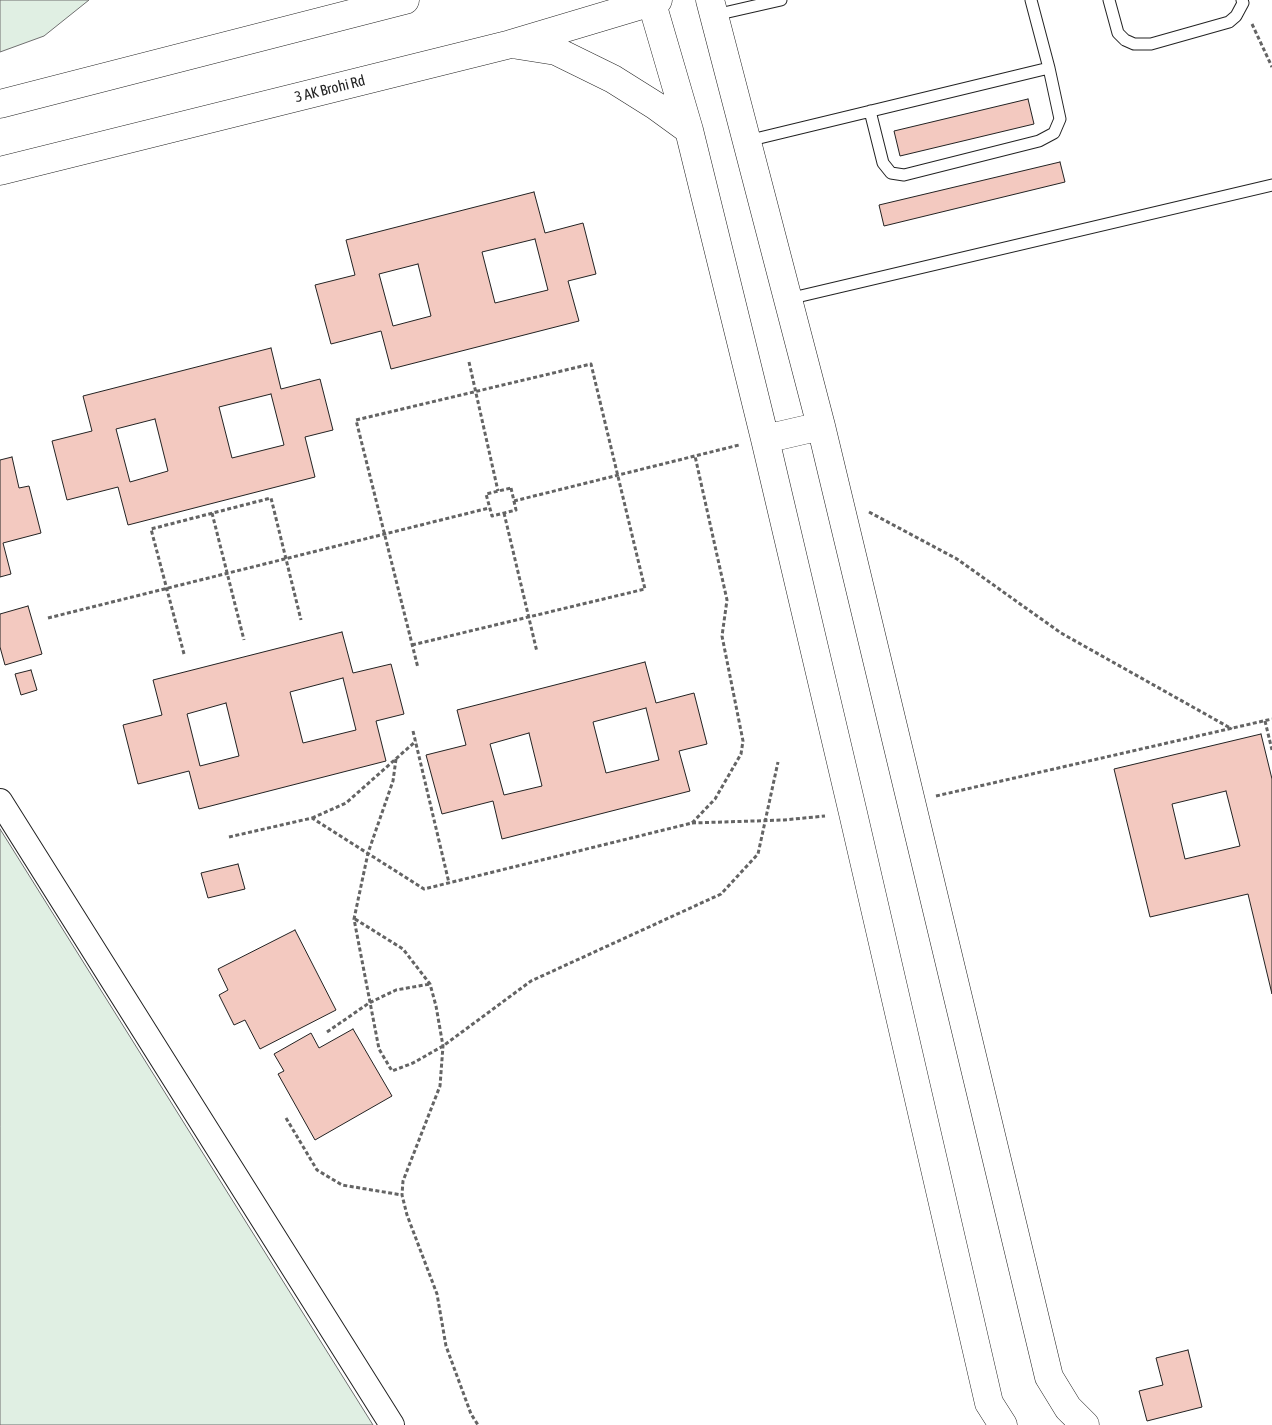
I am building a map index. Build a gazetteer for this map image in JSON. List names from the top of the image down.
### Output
{
  "streets": {
    "street": ["3 AK Brohi Rd"]
  }
}
